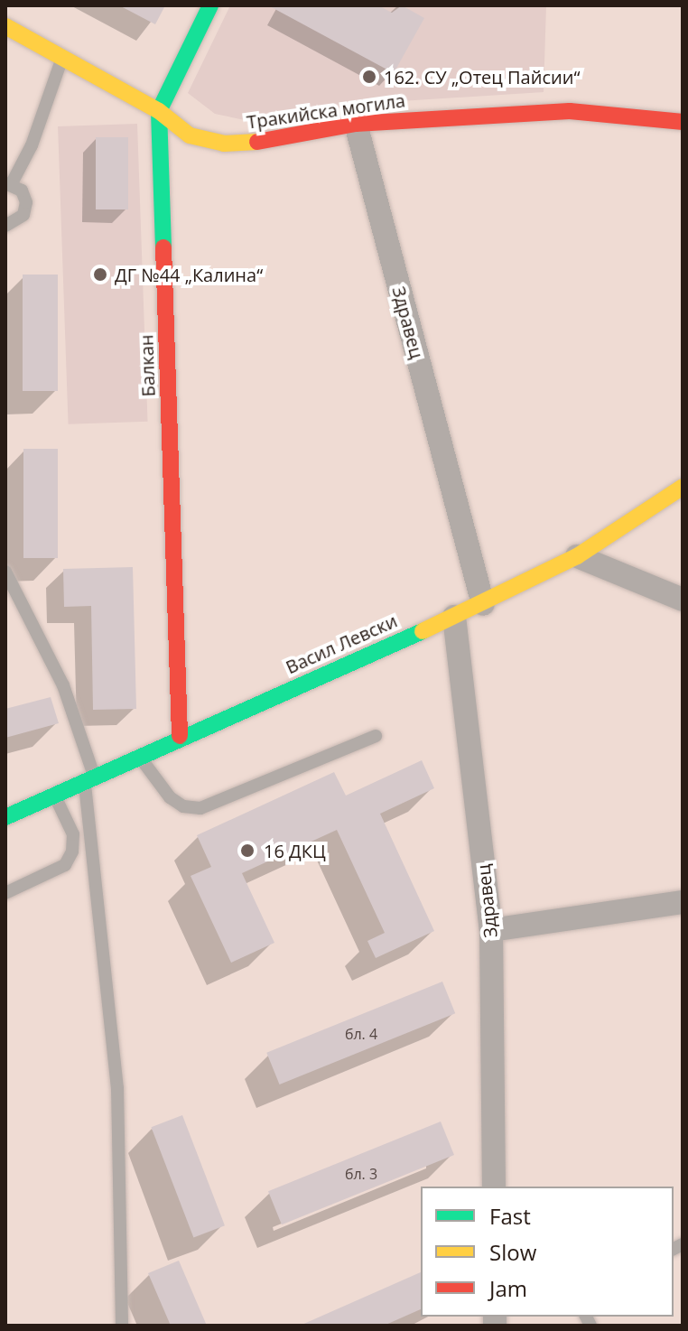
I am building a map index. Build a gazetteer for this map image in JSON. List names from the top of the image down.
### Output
{
  "streets": {
    "street": [
      "Тракийска могила",
      "Здравец",
      "Балкан",
      "Васил Левски"
    ]
  },
  "crossings": [
    ["Тракийска могила", "Здравец"],
    ["Тракийска могила", "Балкан"],
    ["Здравец", "Васил Левски"],
    ["Балкан", "Васил Левски"]
  ],
  "places": ["162. СУ „Отец Пайсии“", "ДГ №44 „Калина“", "16 ДКЦ"],
  "house_numbers": ["бл. 4", "бл. 3"],
  "legend": ["Fast", "Slow", "Jam"]
}
